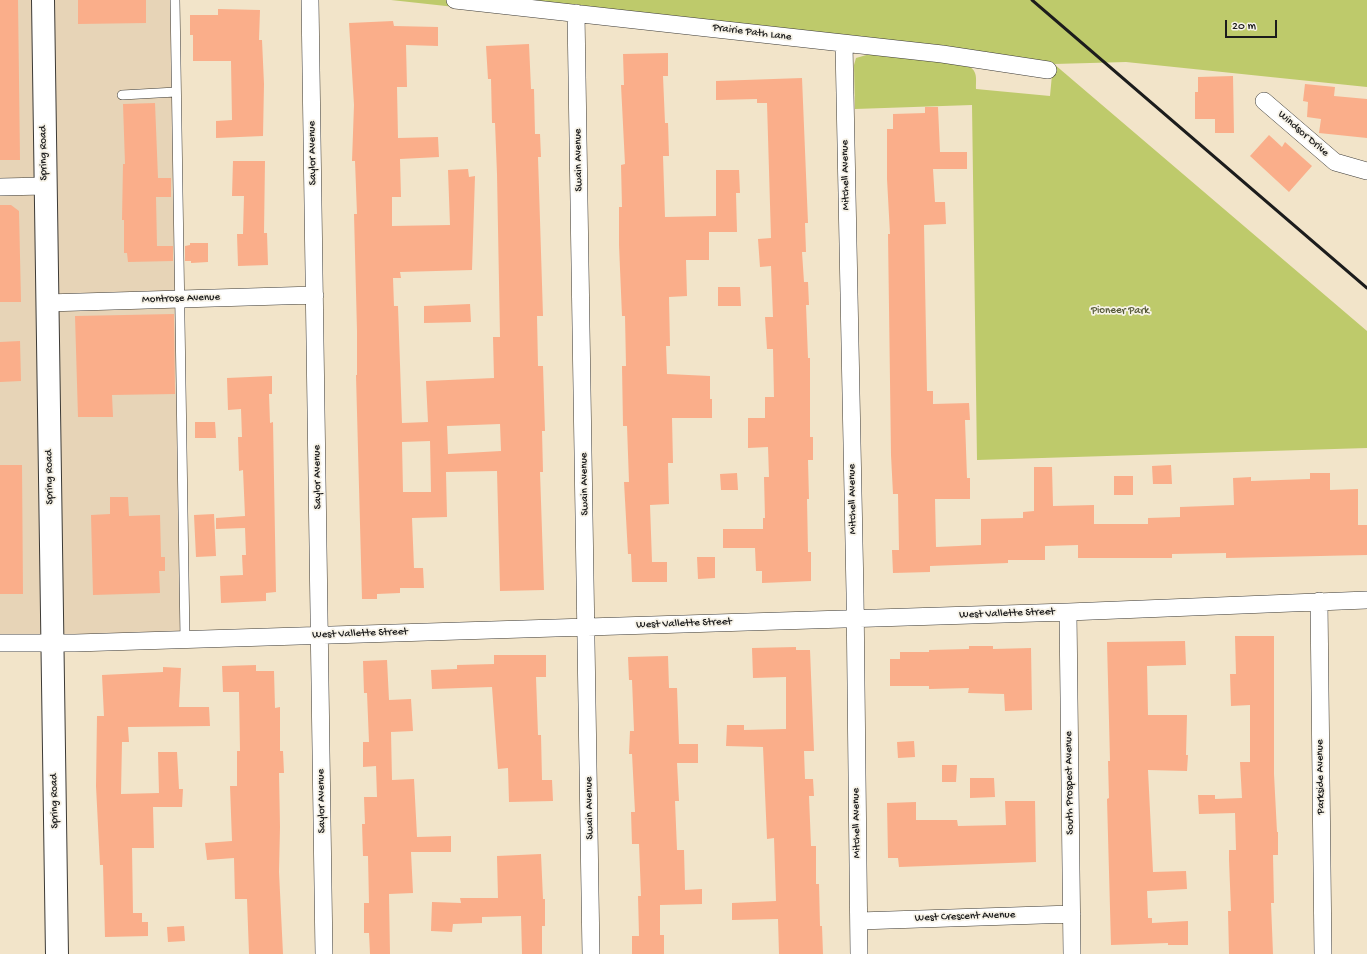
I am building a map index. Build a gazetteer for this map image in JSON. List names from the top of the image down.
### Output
{
  "streets": {
    "street": [
      "Prairie Path Lane",
      "Windsor Drive",
      "Spring Road",
      "Saylor Avenue",
      "Swain Avenue",
      "Mitchell Avenue",
      "Montrose Avenue",
      "West Vallette Street",
      "Parkside Avenue",
      "South Prospect Avenue",
      "West Crescent Avenue"
    ]
  },
  "crossings": [
    ["Prairie Path Lane", "Swain Avenue"],
    ["Prairie Path Lane", "Mitchell Avenue"],
    ["Spring Road", "Montrose Avenue"],
    ["Spring Road", "West Vallette Street"],
    ["Saylor Avenue", "Montrose Avenue"],
    ["Saylor Avenue", "West Vallette Street"],
    ["Swain Avenue", "West Vallette Street"],
    ["Mitchell Avenue", "West Vallette Street"],
    ["Mitchell Avenue", "West Crescent Avenue"],
    ["West Vallette Street", "Parkside Avenue"],
    ["West Vallette Street", "South Prospect Avenue"],
    ["South Prospect Avenue", "West Crescent Avenue"]
  ],
  "parks": ["Pioneer Park"],
  "scale_bar": "20 m"
}
